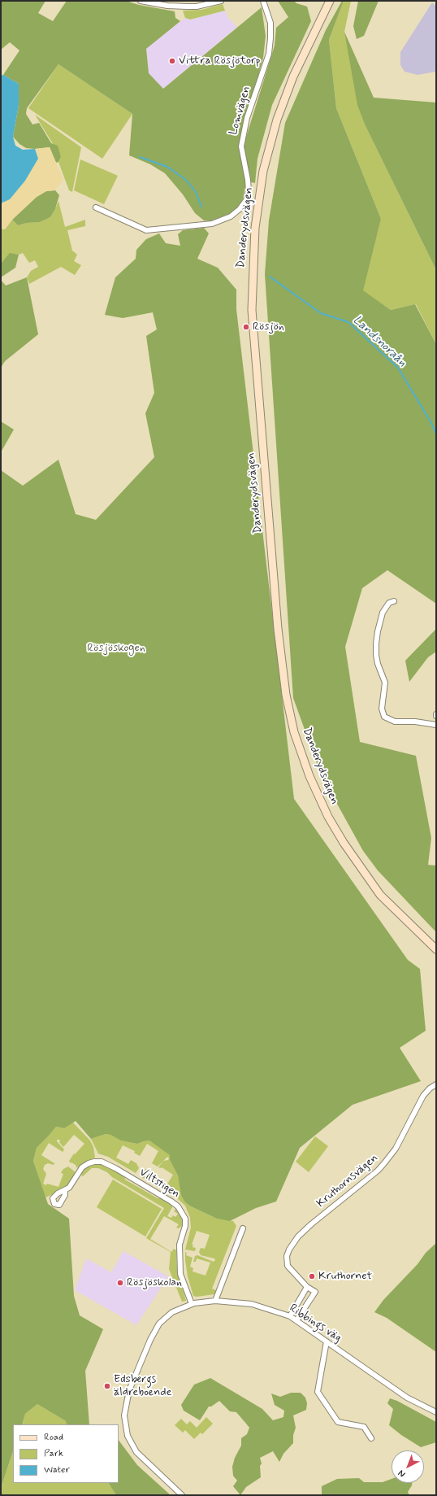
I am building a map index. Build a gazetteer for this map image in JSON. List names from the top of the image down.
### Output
{
  "streets": {
    "main road": ["Danderydsvägen"],
    "street": [
      "Lomvägen",
      "Kruthornsvägen",
      "Viltstigen",
      "Ribbings väg"
    ]
  },
  "crossings": [
    ["Kruthornsvägen", "Ribbings väg"],
    ["Viltstigen", "Ribbings väg"]
  ],
  "water": ["Landsnoraån"],
  "parks": ["Rösjöskogen"],
  "places": [
    "Vittra Rösjötorp",
    "Rösjön",
    "Kruthornet",
    "Rösjöskolan",
    "Edsbergs äldreboende"
  ],
  "legend": ["Road", "Park", "Water"],
  "north": "bottom left"
}
